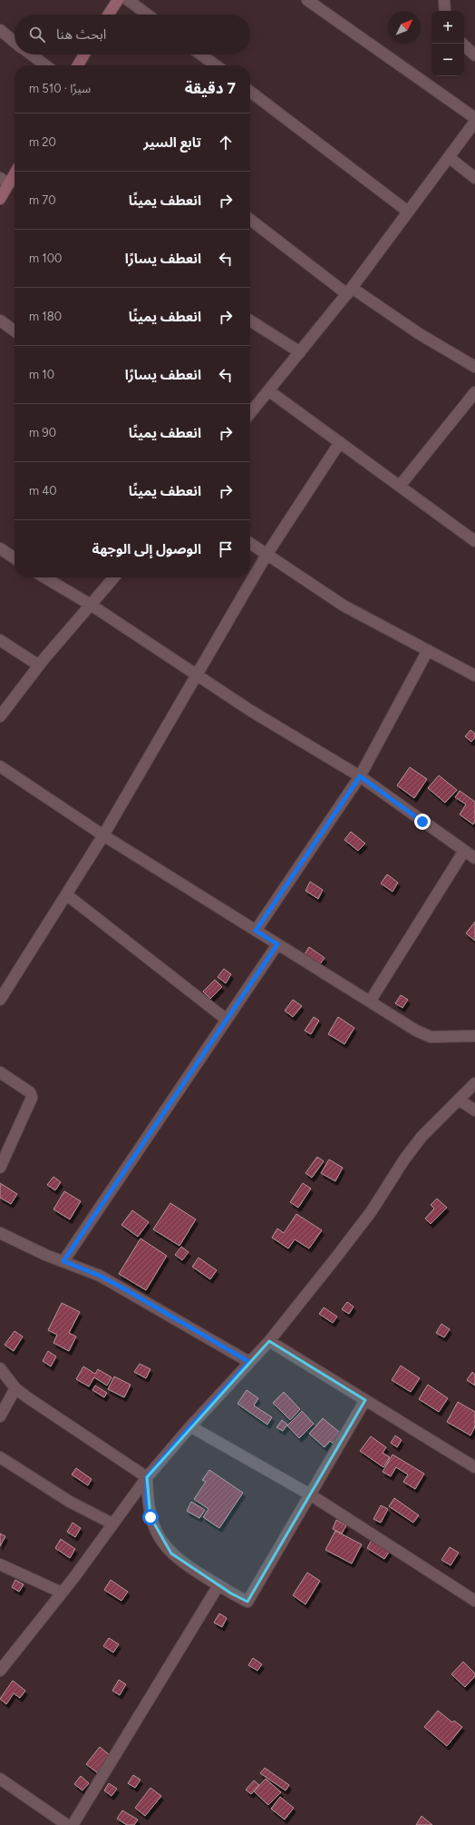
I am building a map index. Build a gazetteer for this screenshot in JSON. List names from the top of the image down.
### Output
{
  "north": "top right",
  "page": {
    "map_buttons": ["+", "−"],
    "search": "ابحث هنا",
    "heading": ["7 دقيقة", "سيرًا · 510 m"],
    "list": [
      ["تابع السير", "20 m"],
      ["انعطف يمينًا", "70 m"],
      ["انعطف يسارًا", "100 m"],
      ["انعطف يمينًا", "180 m"],
      ["انعطف يسارًا", "10 m"],
      ["انعطف يمينًا", "90 m"],
      ["انعطف يمينًا", "40 m"],
      "الوصول إلى الوجهة"
    ]
  }
}
